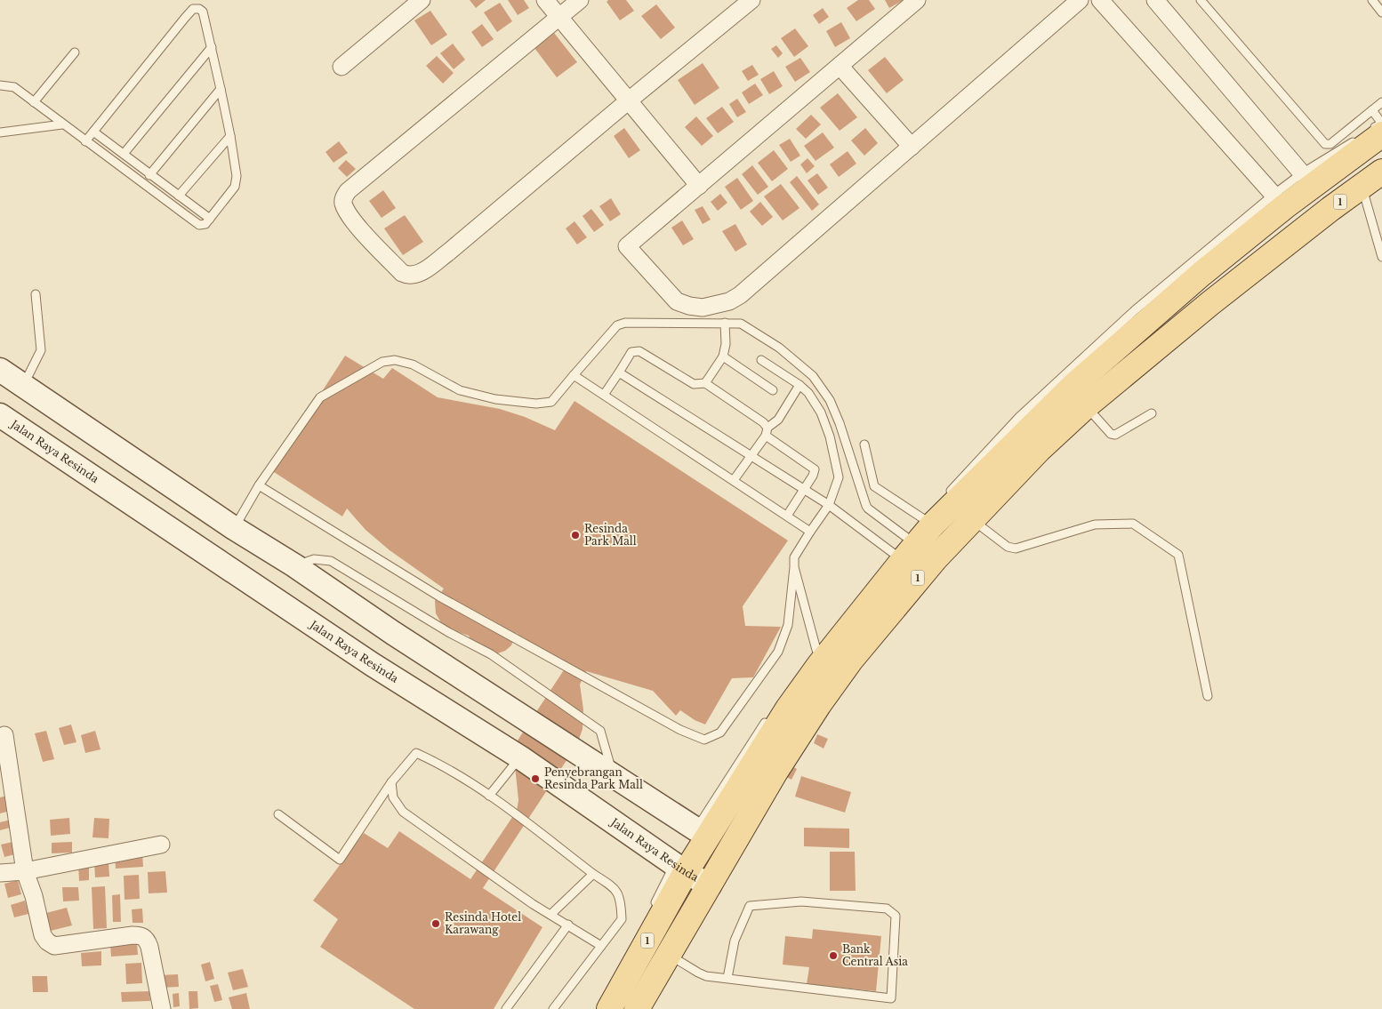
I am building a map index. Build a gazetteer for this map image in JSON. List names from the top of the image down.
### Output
{
  "streets": {
    "main road": ["1"],
    "street": ["Jalan Raya Resinda"]
  },
  "crossings": [
    ["1", "Jalan Raya Resinda"]
  ],
  "places": [
    "Resinda Park Mall",
    "Penyebrangan Resinda Park Mall",
    "Resinda Hotel Karawang",
    "Bank Central Asia"
  ]
}
